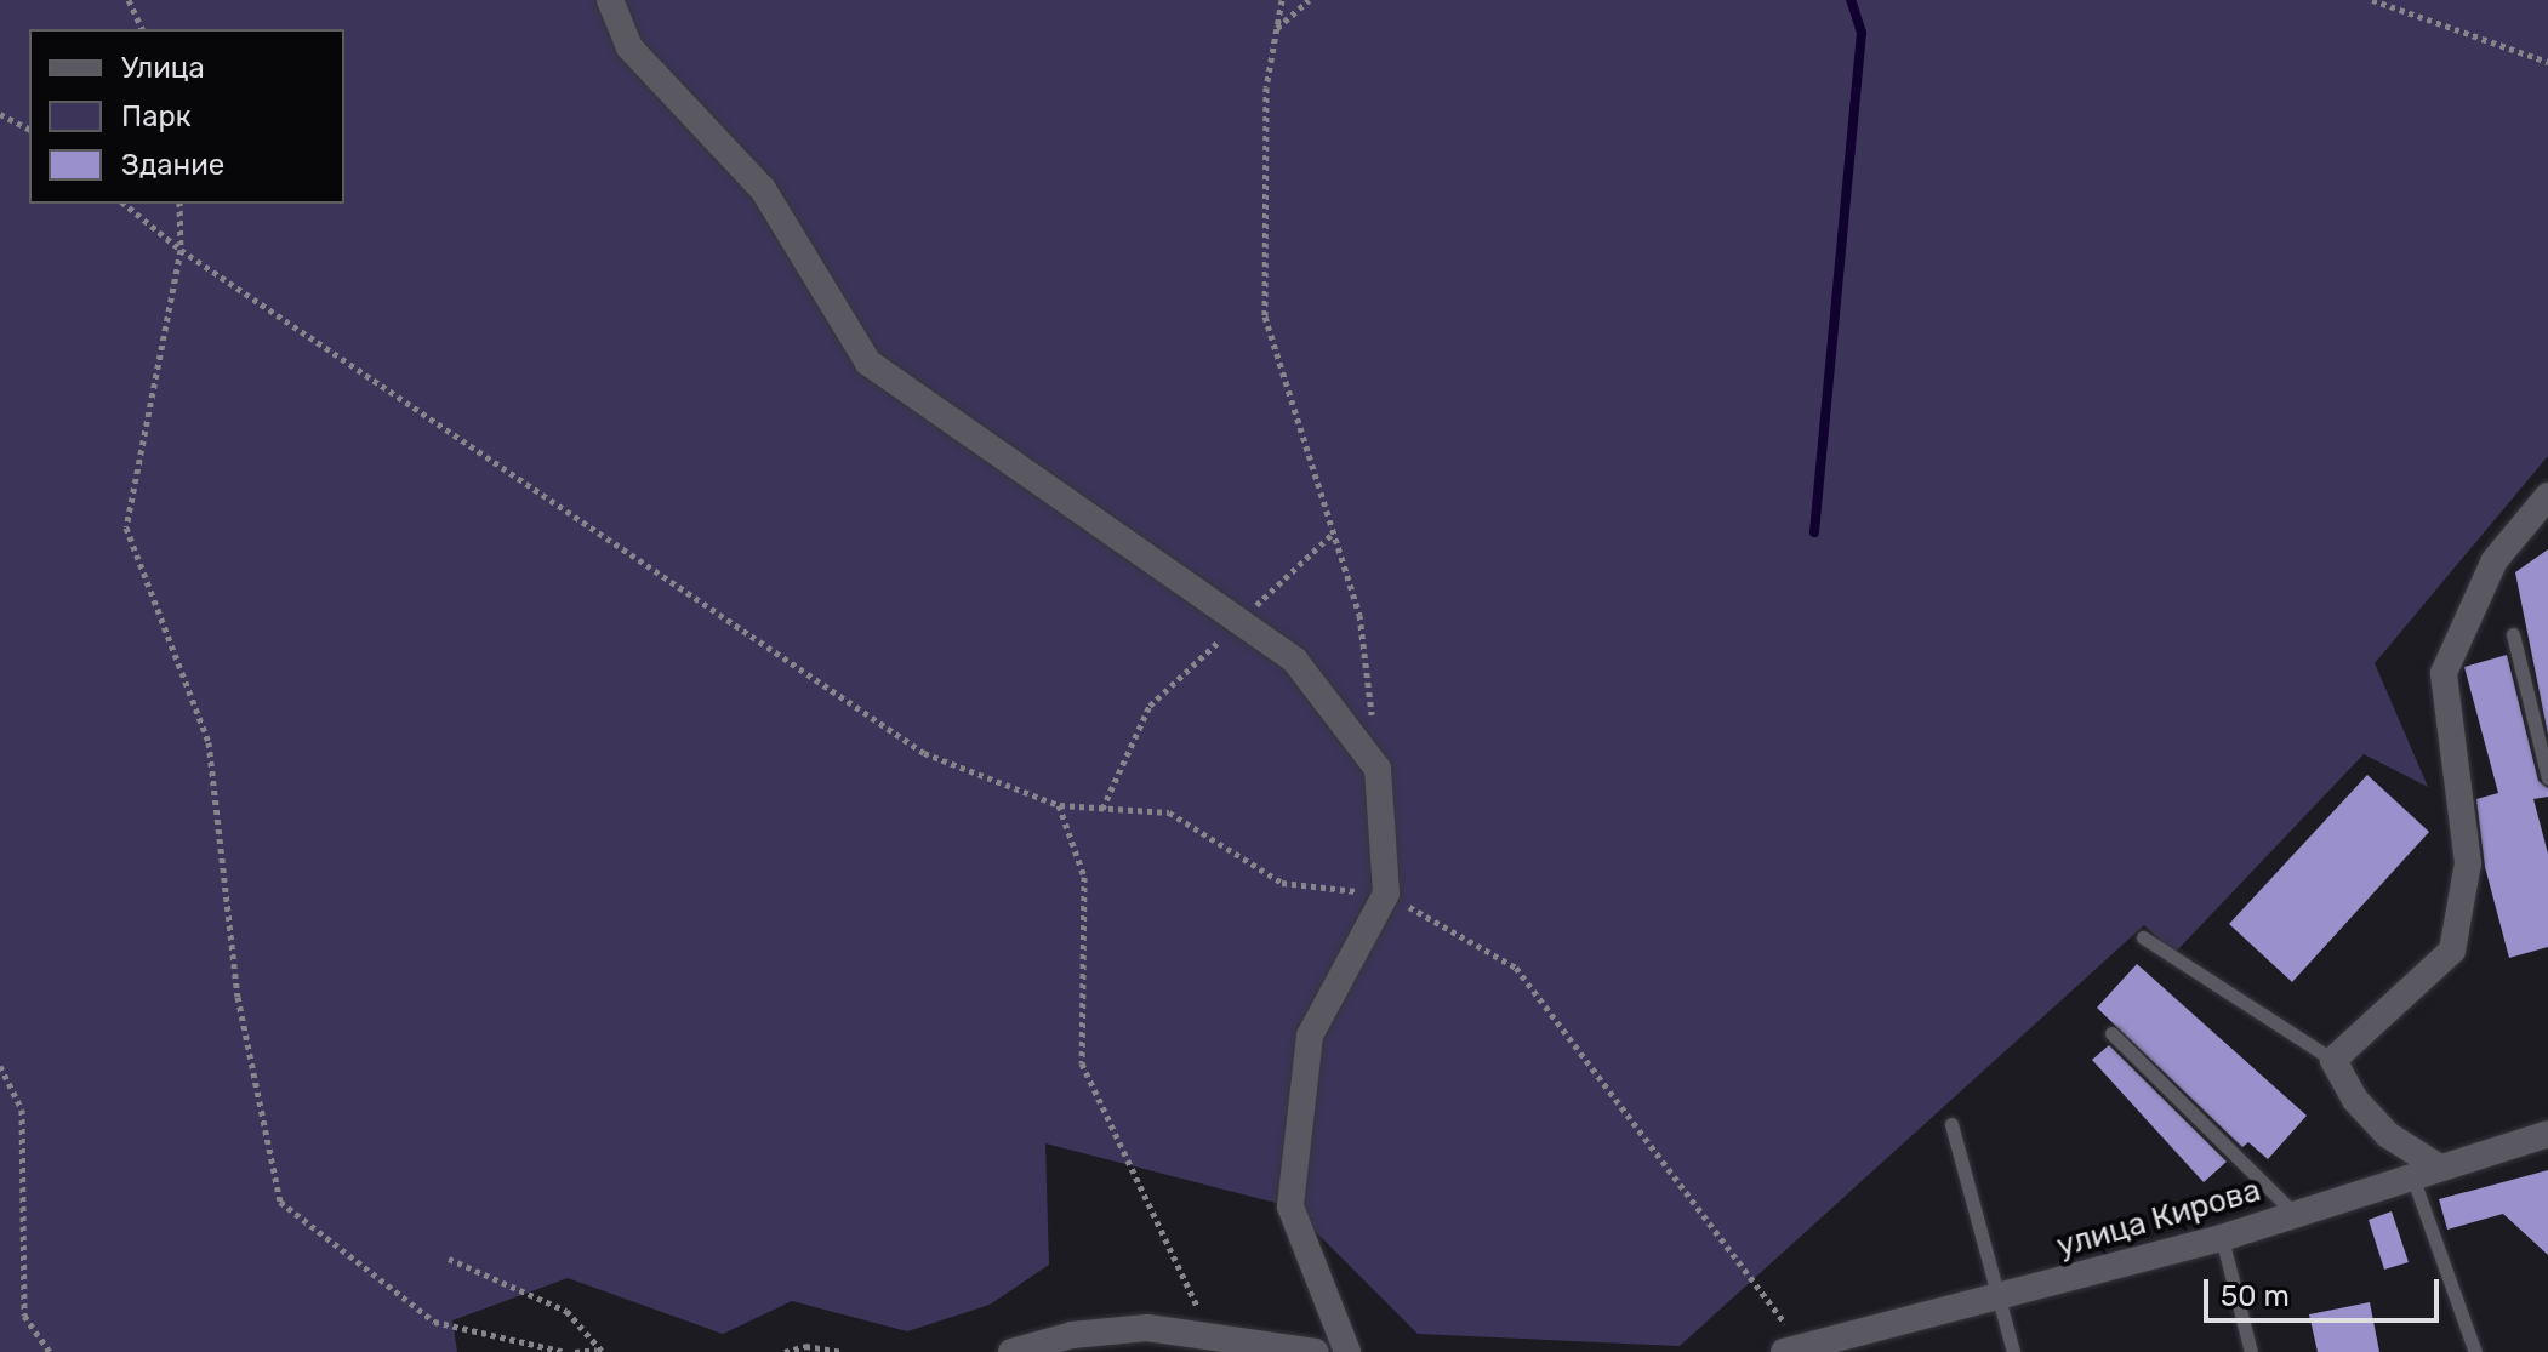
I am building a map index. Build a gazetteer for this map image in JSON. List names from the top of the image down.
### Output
{
  "streets": {
    "street": ["улица Кирова"]
  },
  "legend": ["Улица", "Парк", "Здание"],
  "scale_bar": "50 m"
}
